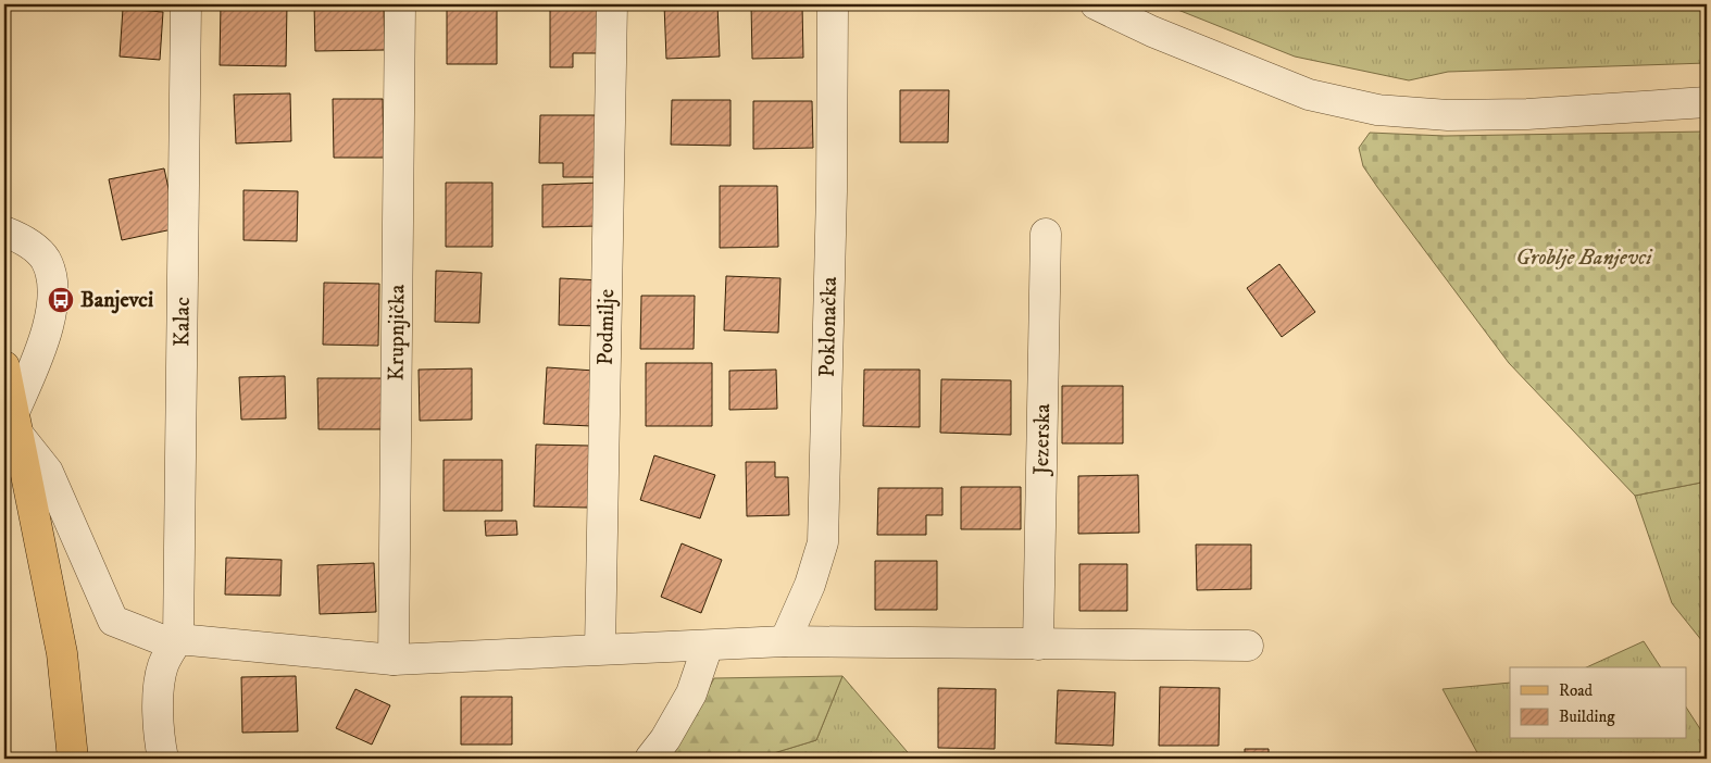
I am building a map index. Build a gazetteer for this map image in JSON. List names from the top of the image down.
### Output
{
  "streets": {
    "street": [
      "Kalac",
      "Podmilje",
      "Poklonačka",
      "Krupnjička",
      "Jezerska"
    ]
  },
  "parks": ["Groblje Banjevci"],
  "places": {
    "bus stop": ["Banjevci"]
  },
  "legend": ["Road", "Building"]
}
